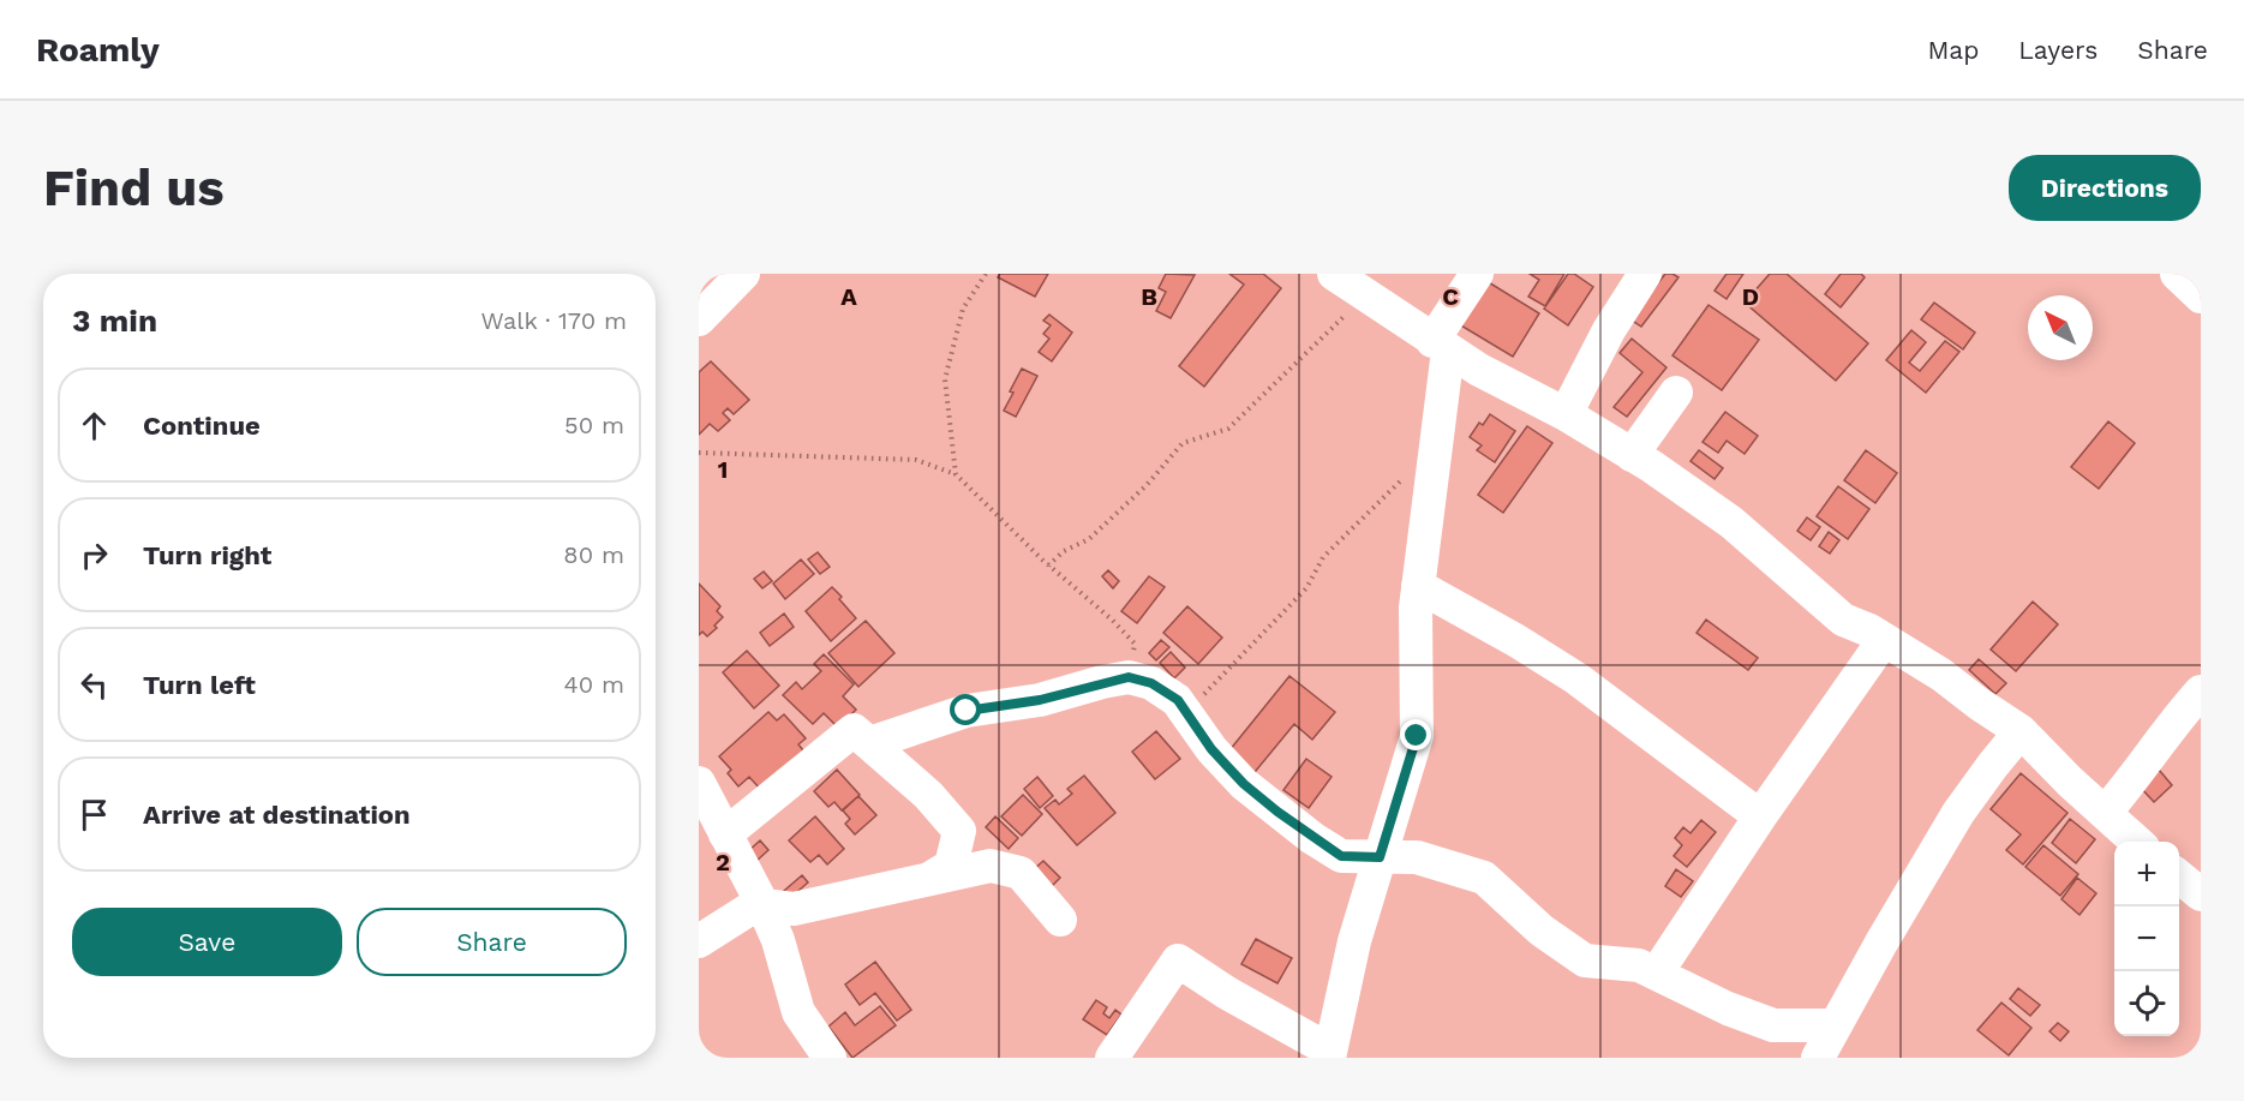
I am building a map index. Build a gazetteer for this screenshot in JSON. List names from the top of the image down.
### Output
{
  "north": "top left",
  "page": {
    "header": "Roamly",
    "nav": ["Map", "Layers", "Share"],
    "buttons": [
      "Directions",
      ["Save", "Share"]
    ],
    "title": "Find us",
    "heading": ["3 min", "Walk · 170 m"],
    "list": [
      ["Continue", "50 m"],
      ["Turn right", "80 m"],
      ["Turn left", "40 m"],
      "Arrive at destination"
    ],
    "map_buttons": ["+", "−"]
  },
  "grid": {
    "columns": [
      "A",
      "B",
      "C",
      "D"
    ],
    "rows": ["1", "2"]
  }
}
